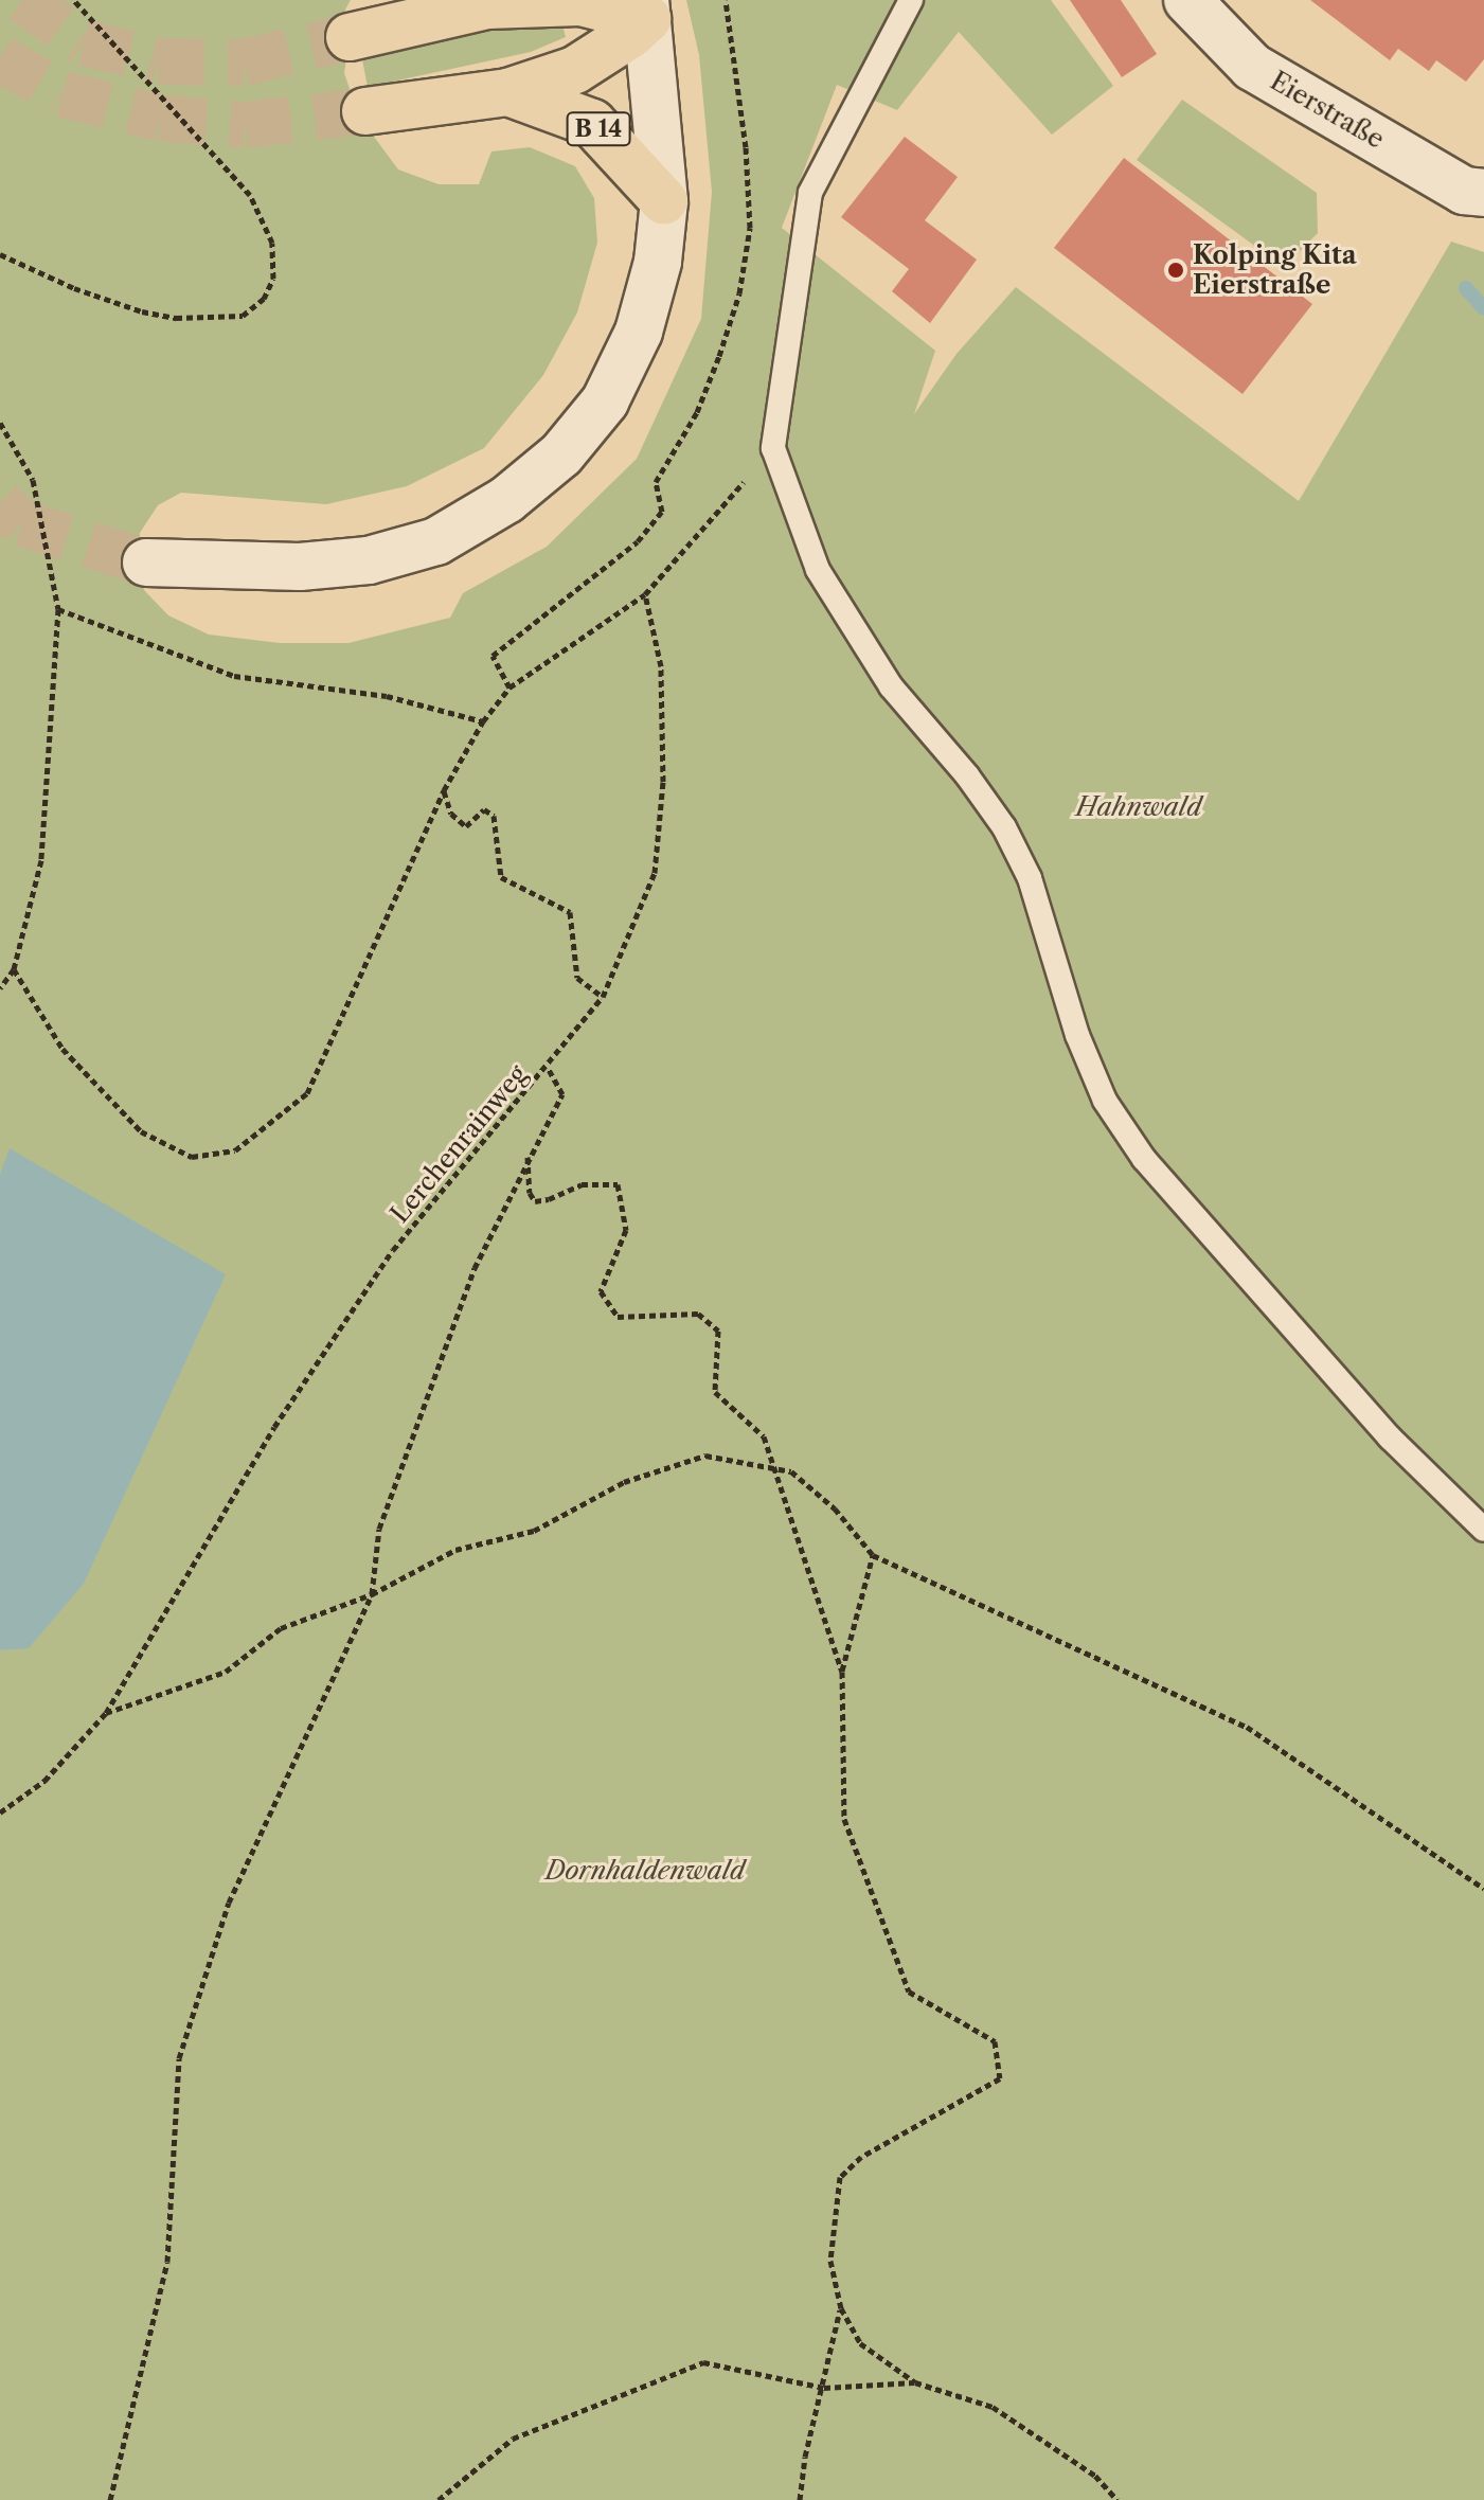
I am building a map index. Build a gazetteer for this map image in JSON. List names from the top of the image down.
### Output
{
  "streets": {
    "main road": ["Eierstraße", "B 14"],
    "path": ["Lerchenrainweg"]
  },
  "parks": ["Hahnwald", "Dornhaldenwald"],
  "places": ["Kolping Kita Eierstraße"]
}
